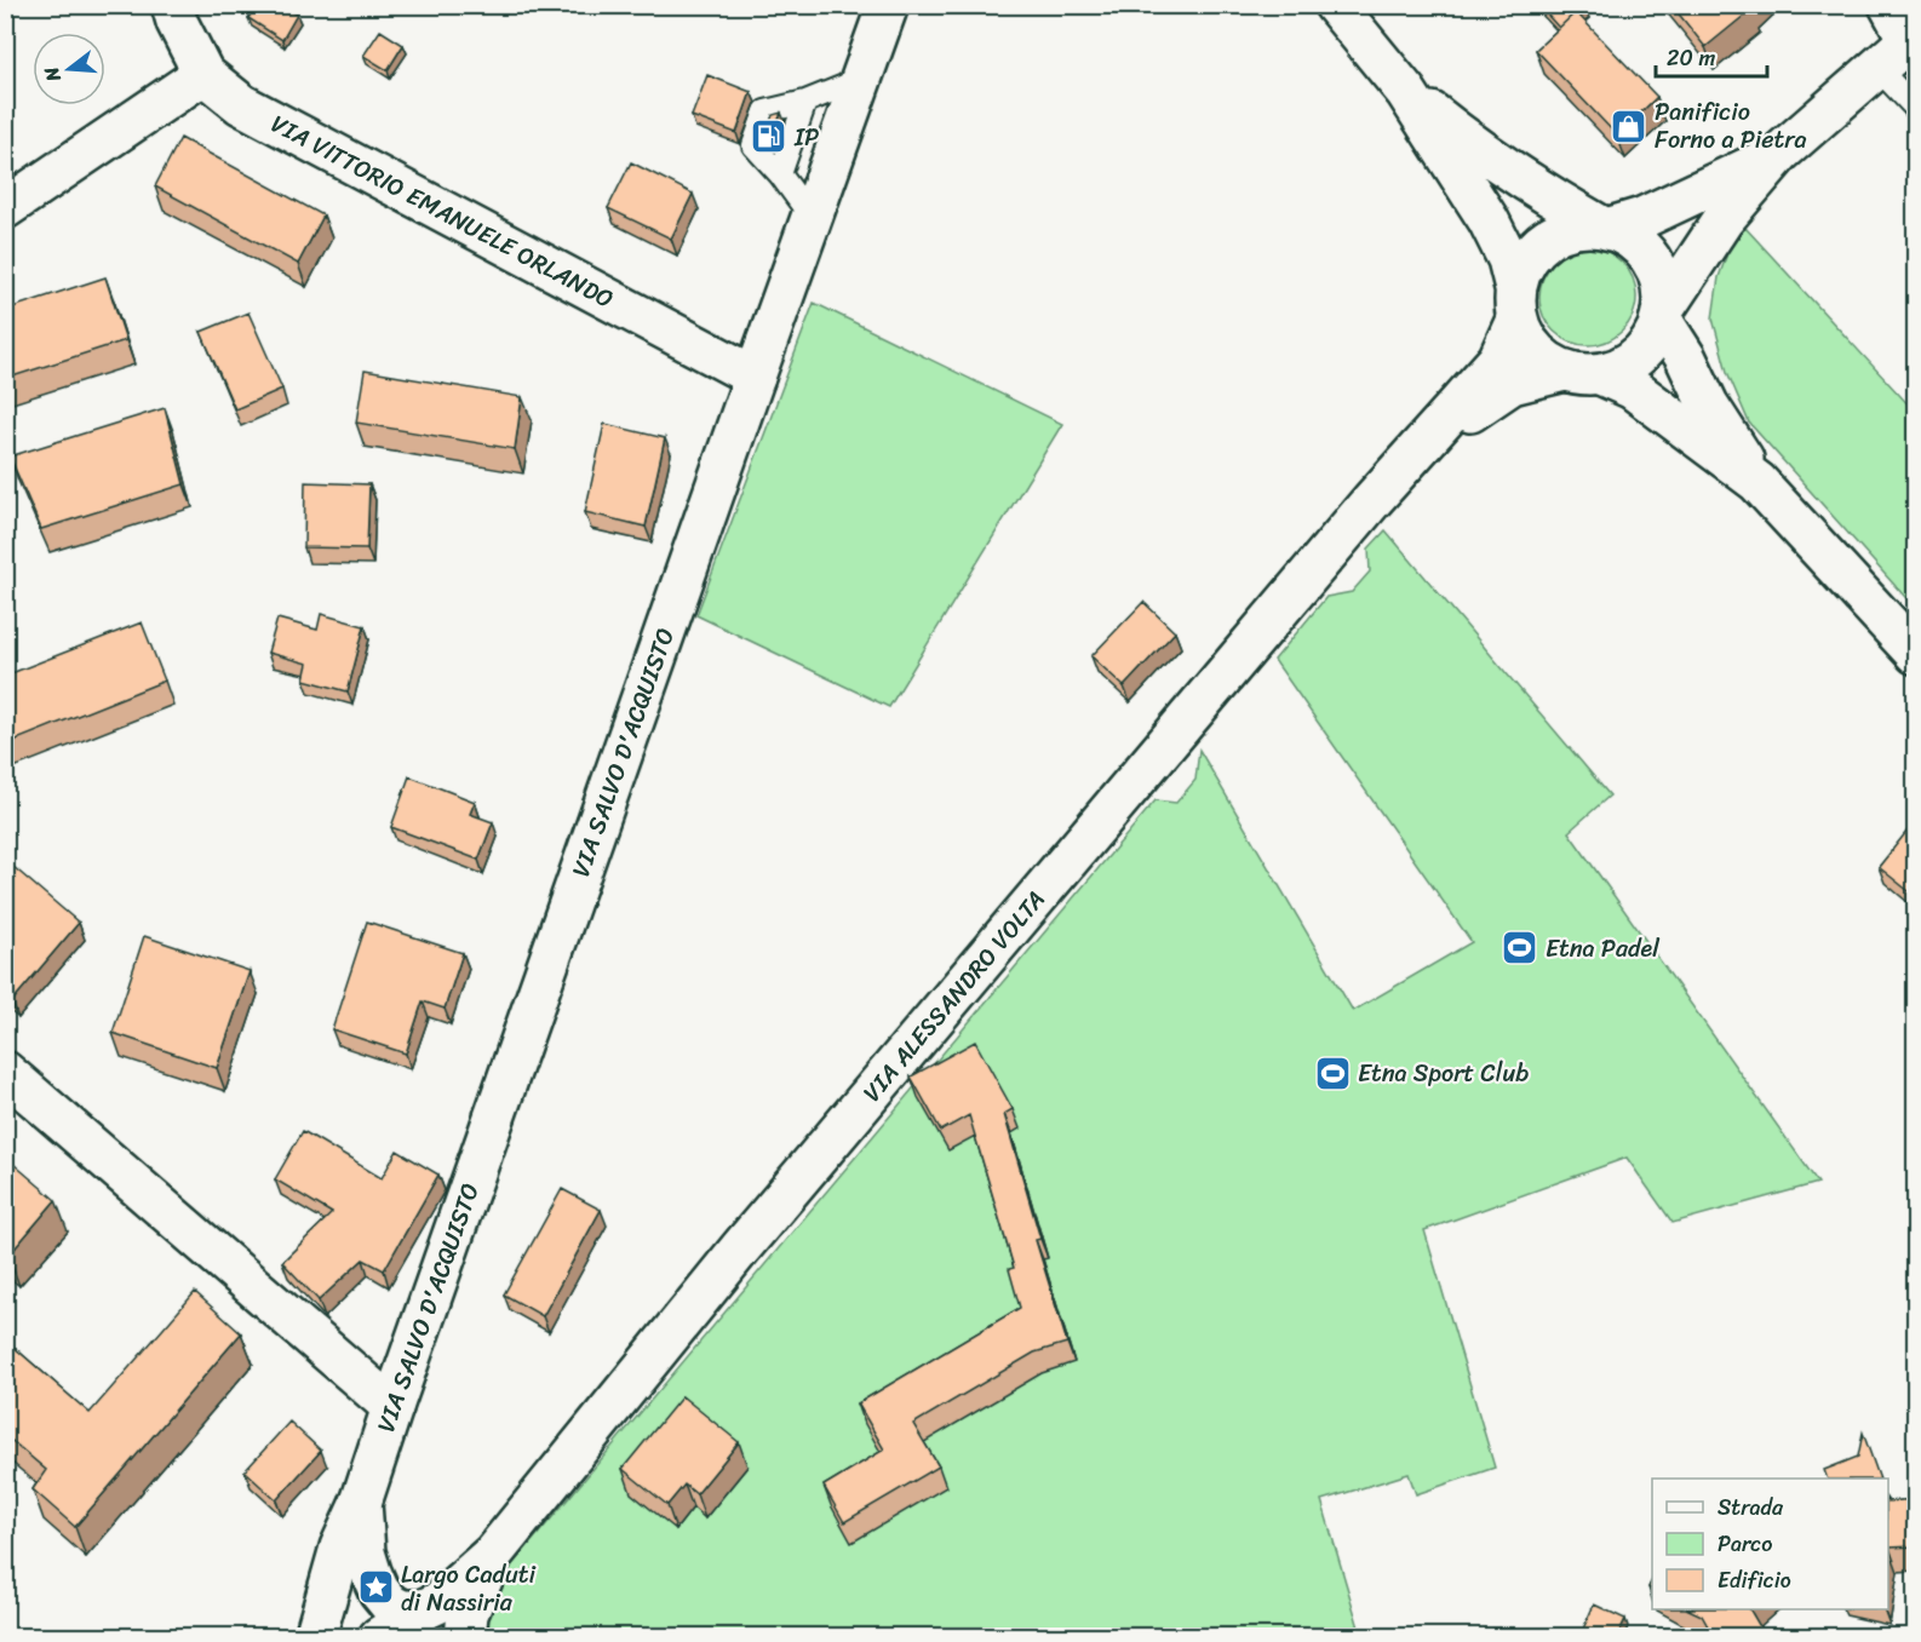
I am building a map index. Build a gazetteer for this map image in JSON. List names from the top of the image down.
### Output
{
  "streets": {
    "street": ["VIA VITTORIO EMANUELE ORLANDO", "VIA SALVO D'ACQUISTO", "VIA ALESSANDRO VOLTA"]
  },
  "crossings": [
    ["VIA VITTORIO EMANUELE ORLANDO", "VIA SALVO D'ACQUISTO"]
  ],
  "places": {
    "shop": ["Panificio Forno a Pietra"],
    "fuel station": ["IP"],
    "sports": ["Etna Padel", "Etna Sport Club"],
    "place": ["Largo Caduti di Nassiria"]
  },
  "legend": ["Strada", "Parco", "Edificio"],
  "scale_bar": "20 m",
  "north": "left"
}
